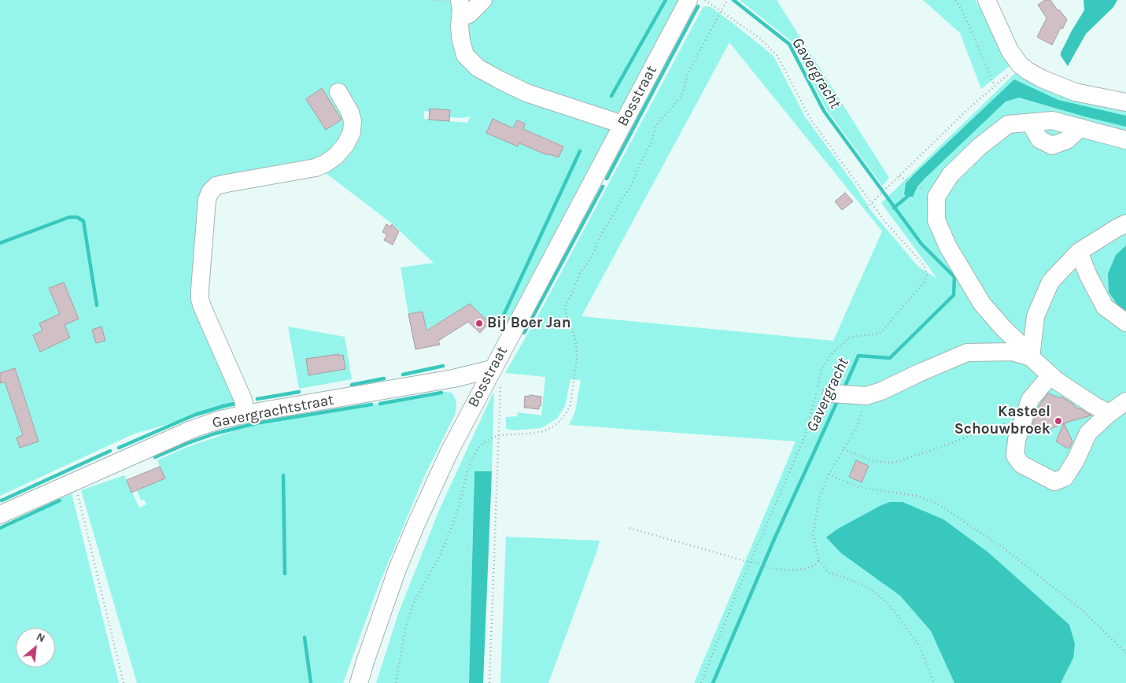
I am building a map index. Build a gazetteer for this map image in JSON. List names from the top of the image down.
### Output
{
  "streets": {
    "street": ["Bosstraat", "Gavergrachtstraat"]
  },
  "crossings": [
    ["Bosstraat", "Gavergrachtstraat"]
  ],
  "water": ["Gavergracht"],
  "places": ["Bij Boer Jan", "Kasteel Schouwbroek"],
  "north": "top right"
}
